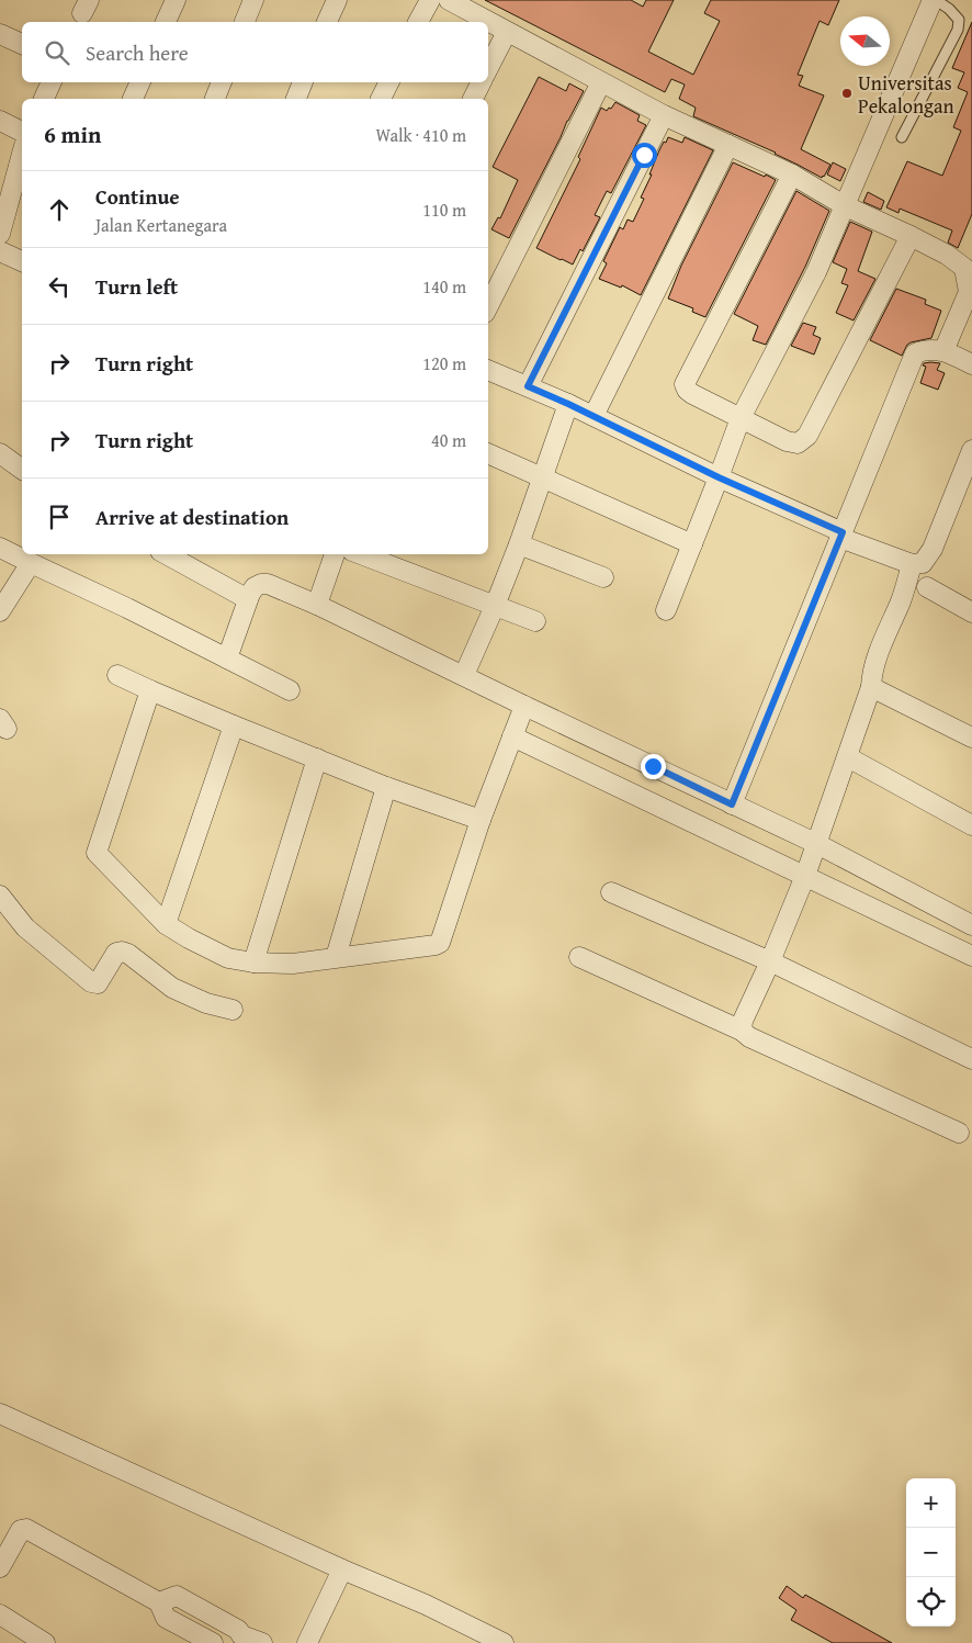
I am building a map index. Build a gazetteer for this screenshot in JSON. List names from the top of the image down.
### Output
{
  "places": ["Universitas Pekalongan"],
  "north": "left",
  "page": {
    "search": "Search here",
    "heading": ["6 min", "Walk · 410 m"],
    "list": [
      ["Continue", "Jalan Kertanegara", "110 m"],
      ["Turn left", "140 m"],
      ["Turn right", "120 m"],
      ["Turn right", "40 m"],
      "Arrive at destination"
    ],
    "map_buttons": ["+", "−"]
  }
}
